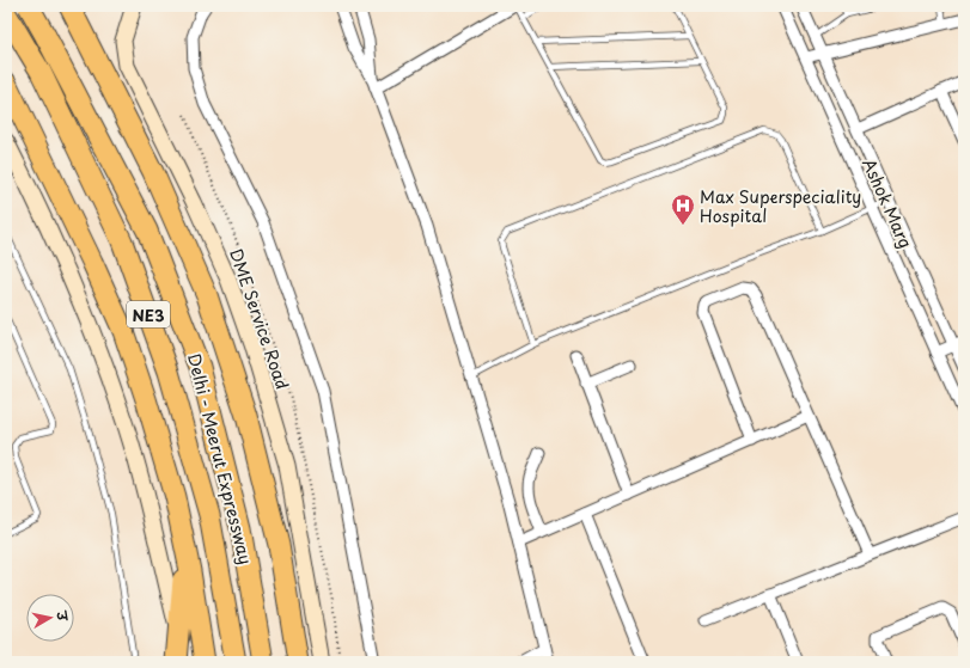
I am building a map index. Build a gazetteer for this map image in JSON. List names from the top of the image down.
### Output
{
  "streets": {
    "highway": ["NE3", "Delhi - Meerut Expressway"],
    "main road": ["DME Service Road"],
    "street": ["Ashok Marg"]
  },
  "places": {
    "hospital": ["Max Superspeciality Hospital"]
  },
  "north": "right"
}
